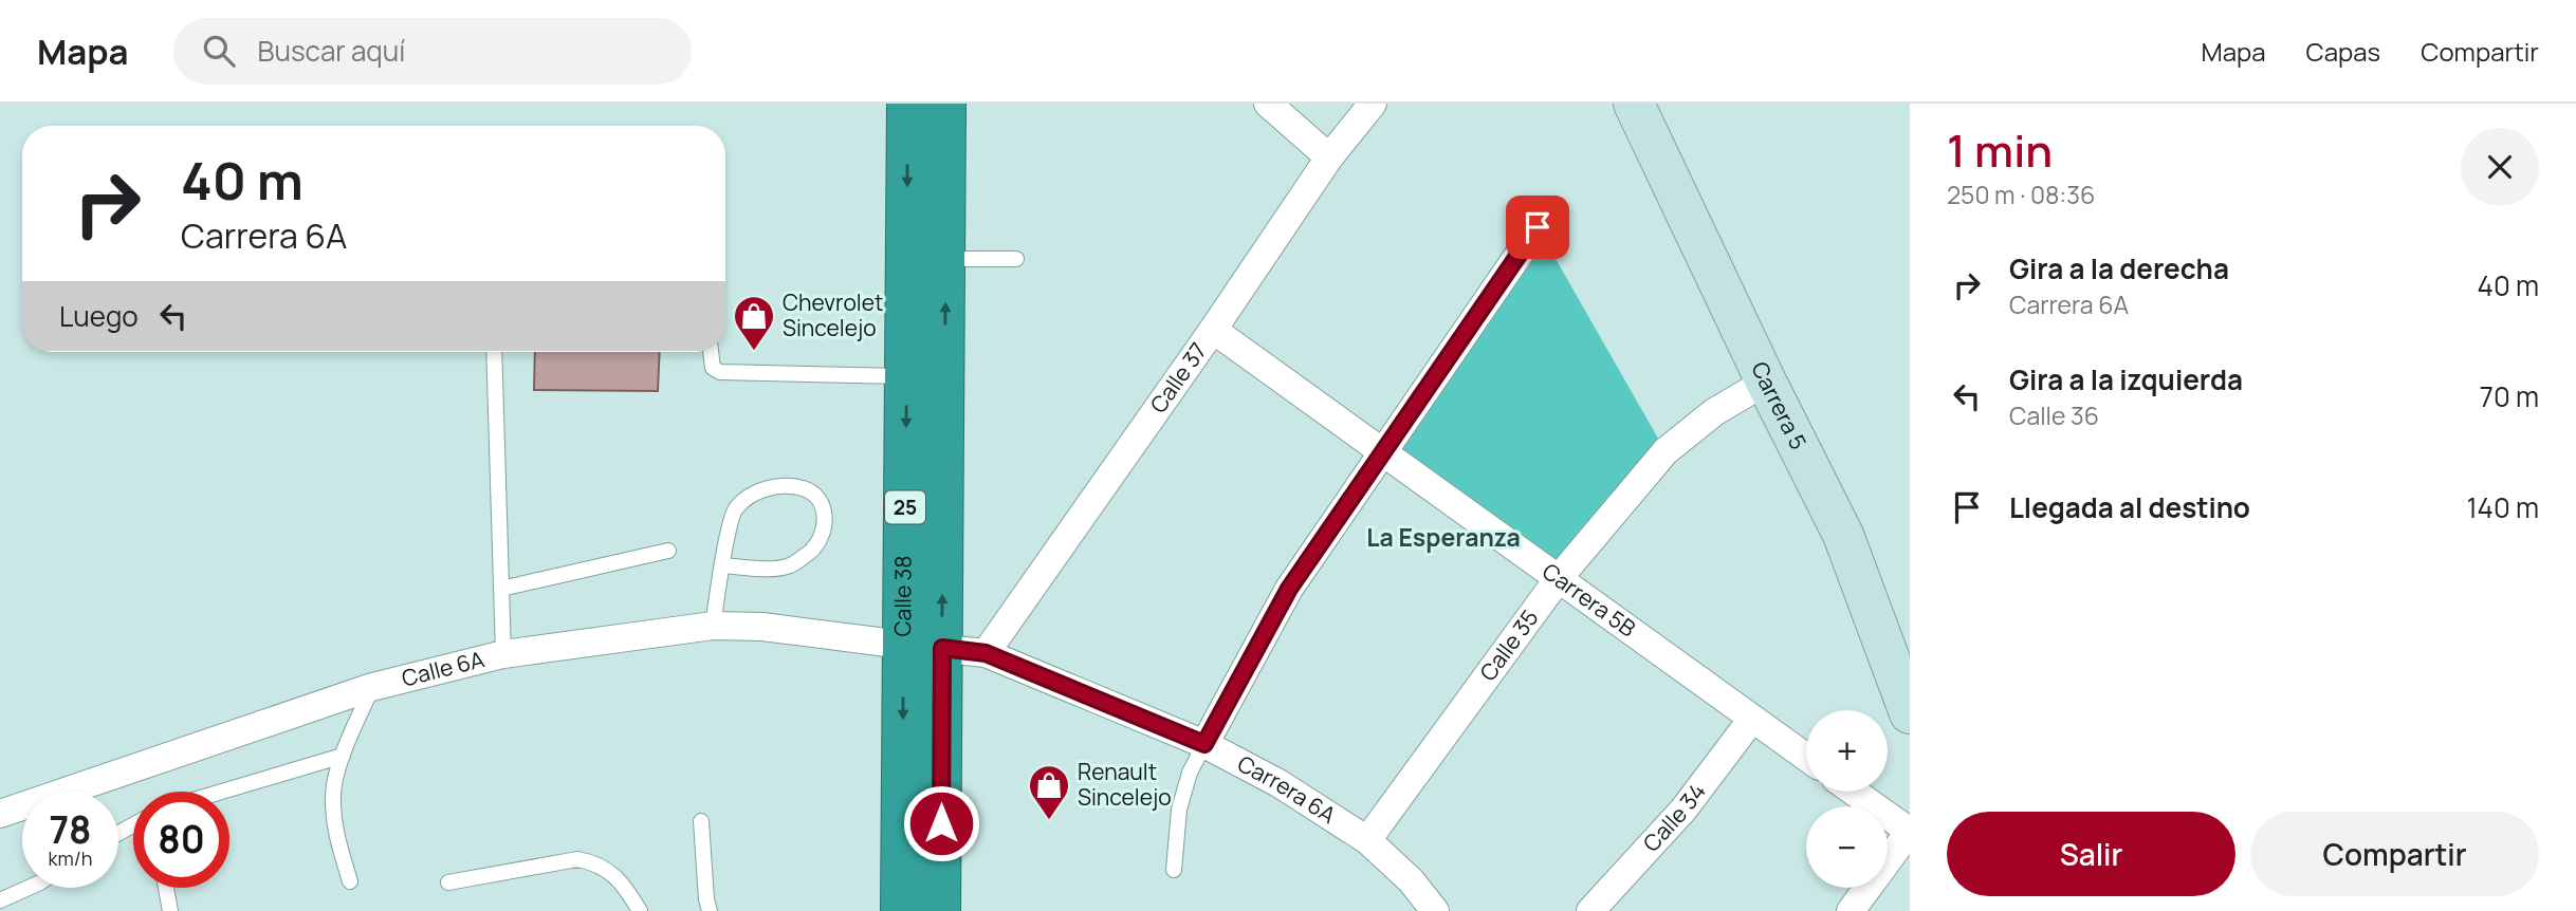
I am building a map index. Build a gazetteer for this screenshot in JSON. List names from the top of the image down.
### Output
{
  "streets": {
    "highway": ["25", "Calle 38"],
    "main road": ["Carrera 5"],
    "street": [
      "Calle 37",
      "Carrera 5B",
      "Calle 35",
      "Calle 6A",
      "Carrera 6A",
      "Calle 34"
    ]
  },
  "crossings": [
    ["Calle 37", "Carrera 5B"],
    ["Calle 37", "Carrera 6A"],
    ["Carrera 5", "Calle 35"],
    ["Calle 38", "Calle 6A"],
    ["Calle 38", "Carrera 6A"],
    ["Carrera 5B", "Calle 35"],
    ["Carrera 5B", "Calle 34"],
    ["Calle 35", "Carrera 6A"],
    ["Calle 6A", "Carrera 6A"]
  ],
  "districts": ["La Esperanza"],
  "places": {
    "shop": ["Chevrolet Sincelejo", "Renault Sincelejo"]
  },
  "page": {
    "header": "Mapa",
    "search": "Buscar aquí",
    "nav": ["Mapa", "Capas", "Compartir"],
    "heading": ["1 min", "250 m · 08:36"],
    "turn": ["40 m", "Carrera 6A"],
    "list": [
      {
        "name": "Gira a la derecha",
        "note": "Carrera 6A",
        "value": "40 m"
      },
      {
        "name": "Gira a la izquierda",
        "note": "Calle 36",
        "value": "70 m"
      },
      {
        "name": "Llegada al destino",
        "value": "140 m"
      }
    ],
    "then": "Luego",
    "map_buttons": ["+", "−"],
    "speed": "78 km/h",
    "limit": "80",
    "buttons": ["Salir", "Compartir"]
  }
}
